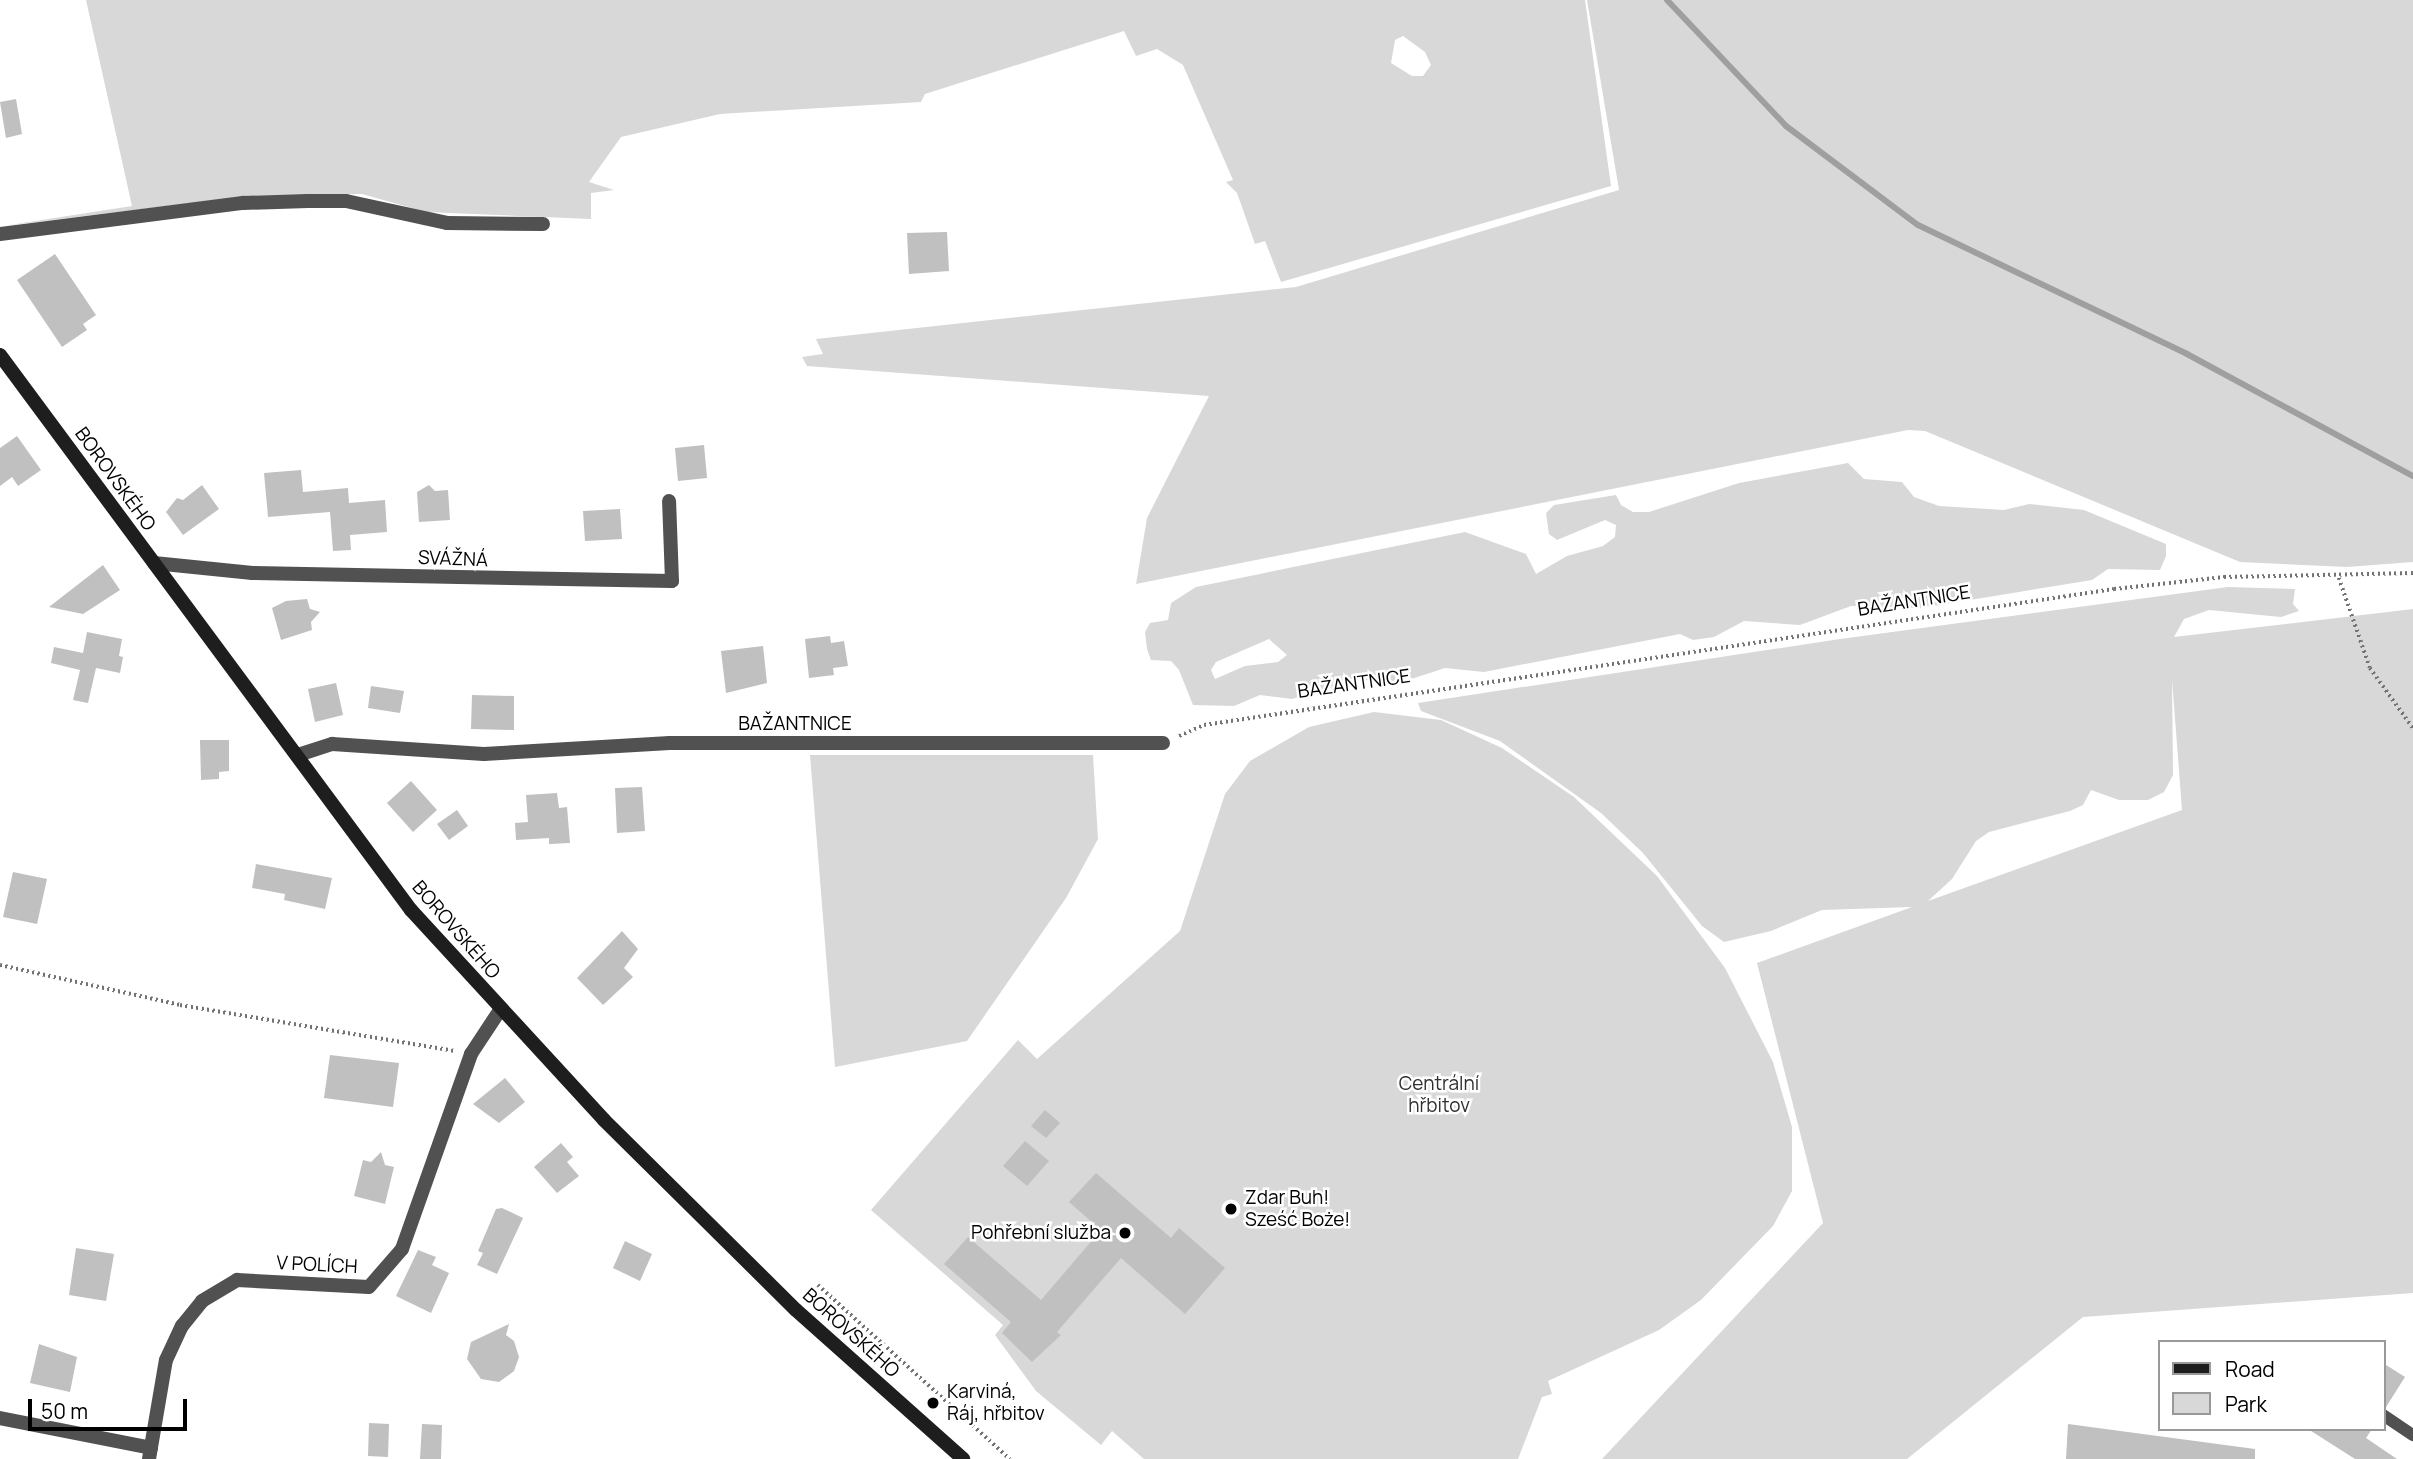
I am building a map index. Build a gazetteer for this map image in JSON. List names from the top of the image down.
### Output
{
  "streets": {
    "main road": ["BOROVSKÉHO"],
    "street": ["SVÁŽNÁ", "BAŽANTNICE", "V POLÍCH"]
  },
  "crossings": [
    ["BOROVSKÉHO", "SVÁŽNÁ"],
    ["BOROVSKÉHO", "BAŽANTNICE"],
    ["BOROVSKÉHO", "V POLÍCH"]
  ],
  "parks": ["Centrální hřbitov"],
  "places": ["Zdar Buh! Sześć Boże!", "Pohřební služba", "Karviná, Ráj, hřbitov"],
  "legend": ["Road", "Park"],
  "scale_bar": "50 m"
}
